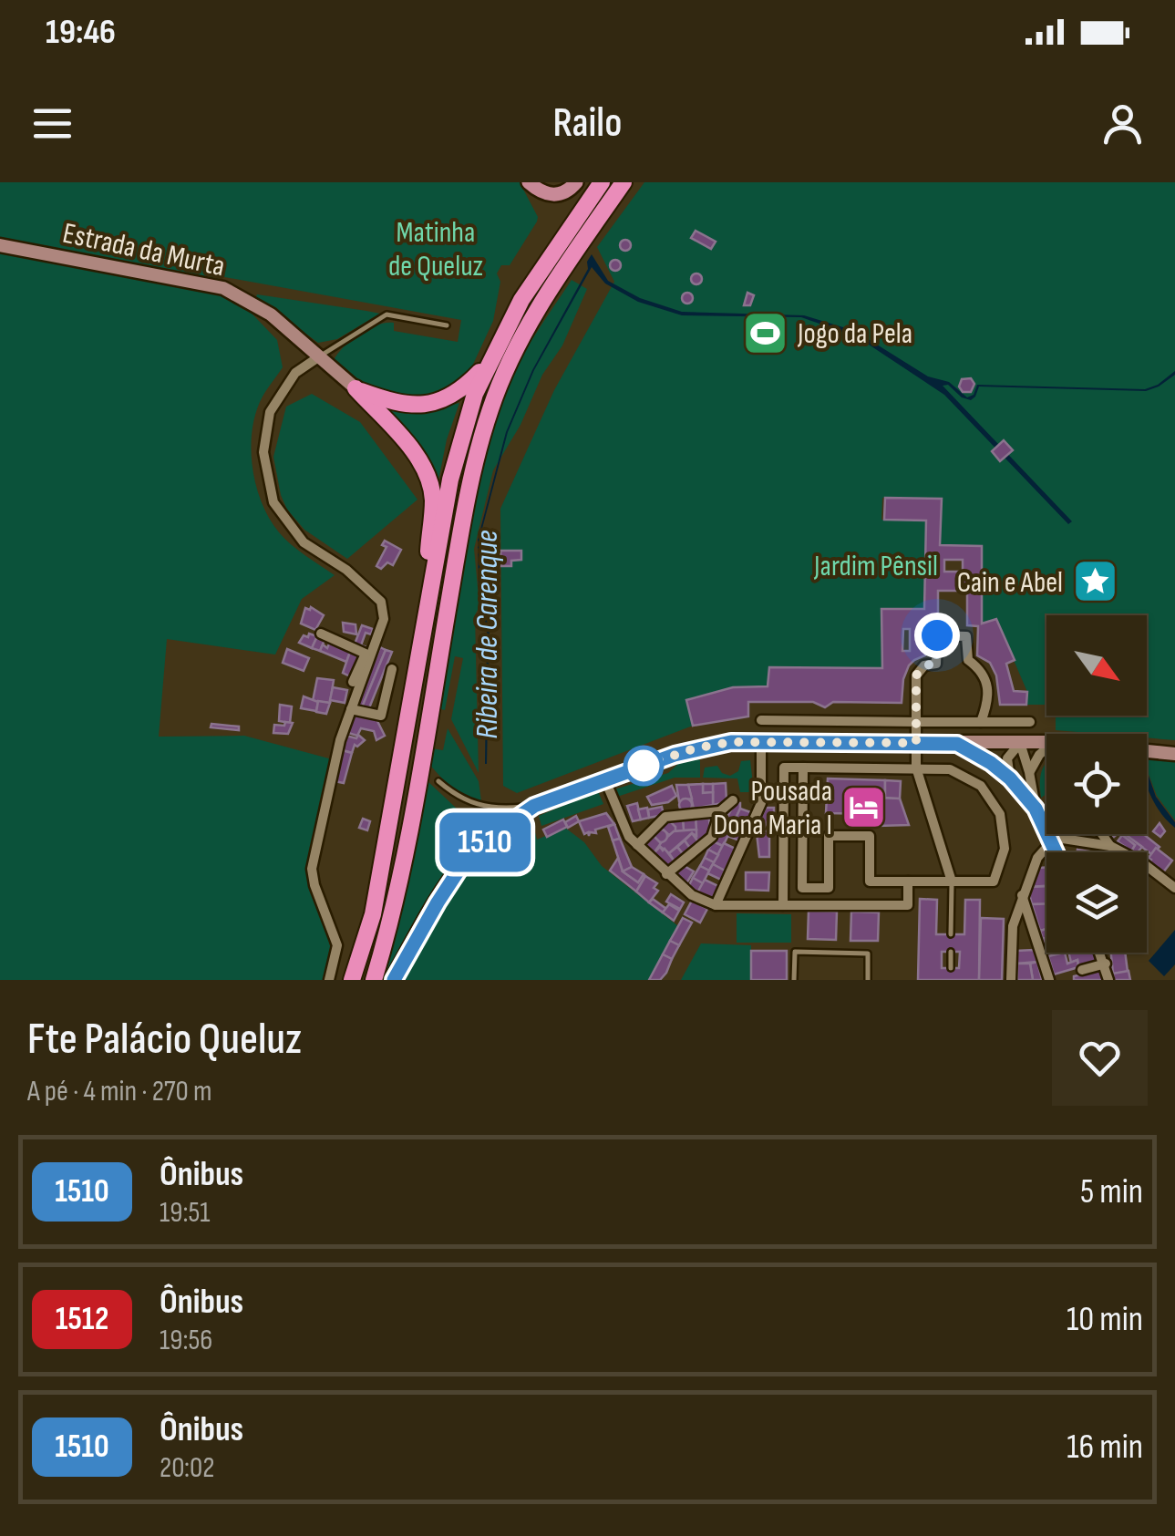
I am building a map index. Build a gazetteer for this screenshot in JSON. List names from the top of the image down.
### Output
{
  "streets": {
    "street": ["Estrada da Murta"]
  },
  "water": ["Ribeira de Carenque"],
  "parks": ["Matinha de Queluz", "Jardim Pênsil"],
  "places": {
    "sports": ["Jogo da Pela"],
    "place": ["Cain e Abel"],
    "hotel": ["Pousada Dona Maria I"]
  },
  "lines": ["bus line 1510"],
  "north": "bottom right",
  "page": {
    "status": "19:46",
    "header": "Railo",
    "on_map": "1510",
    "heading": ["Fte Palácio Queluz", "A pé · 4 min · 270 m"],
    "list": [
      {
        "mark": "1510",
        "name": "Ônibus",
        "note": "19:51",
        "value": "5 min"
      },
      {
        "mark": "1512",
        "name": "Ônibus",
        "note": "19:56",
        "value": "10 min"
      },
      {
        "mark": "1510",
        "name": "Ônibus",
        "note": "20:02",
        "value": "16 min"
      }
    ]
  }
}
